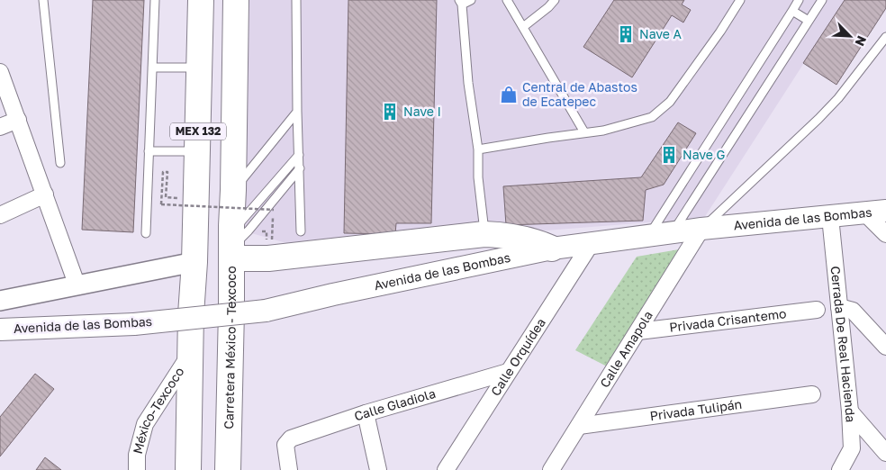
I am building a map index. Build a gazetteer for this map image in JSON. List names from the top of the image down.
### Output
{
  "streets": {
    "highway": ["MEX 132", "Carretera México - Texcoco"],
    "main road": ["Avenida de las Bombas"],
    "street": [
      "Privada Crisantemo",
      "Cerrada De Real Hacienda",
      "Calle Amapola",
      "Calle Orquídea",
      "Calle Gladiola",
      "Privada Tulipán",
      "México-Texcoco"
    ]
  },
  "crossings": [
    ["MEX 132", "Carretera México - Texcoco"],
    ["MEX 132", "México-Texcoco"],
    ["Avenida de las Bombas", "Cerrada De Real Hacienda"],
    ["Avenida de las Bombas", "Calle Amapola"],
    ["Avenida de las Bombas", "Calle Orquídea"],
    ["Privada Crisantemo", "Calle Amapola"],
    ["Calle Amapola", "Privada Tulipán"],
    ["Calle Orquídea", "Calle Gladiola"]
  ],
  "places": {
    "building": ["Nave A", "Nave I", "Nave G"],
    "shop": ["Central de Abastos de Ecatepec"]
  },
  "north": "bottom right"
}
